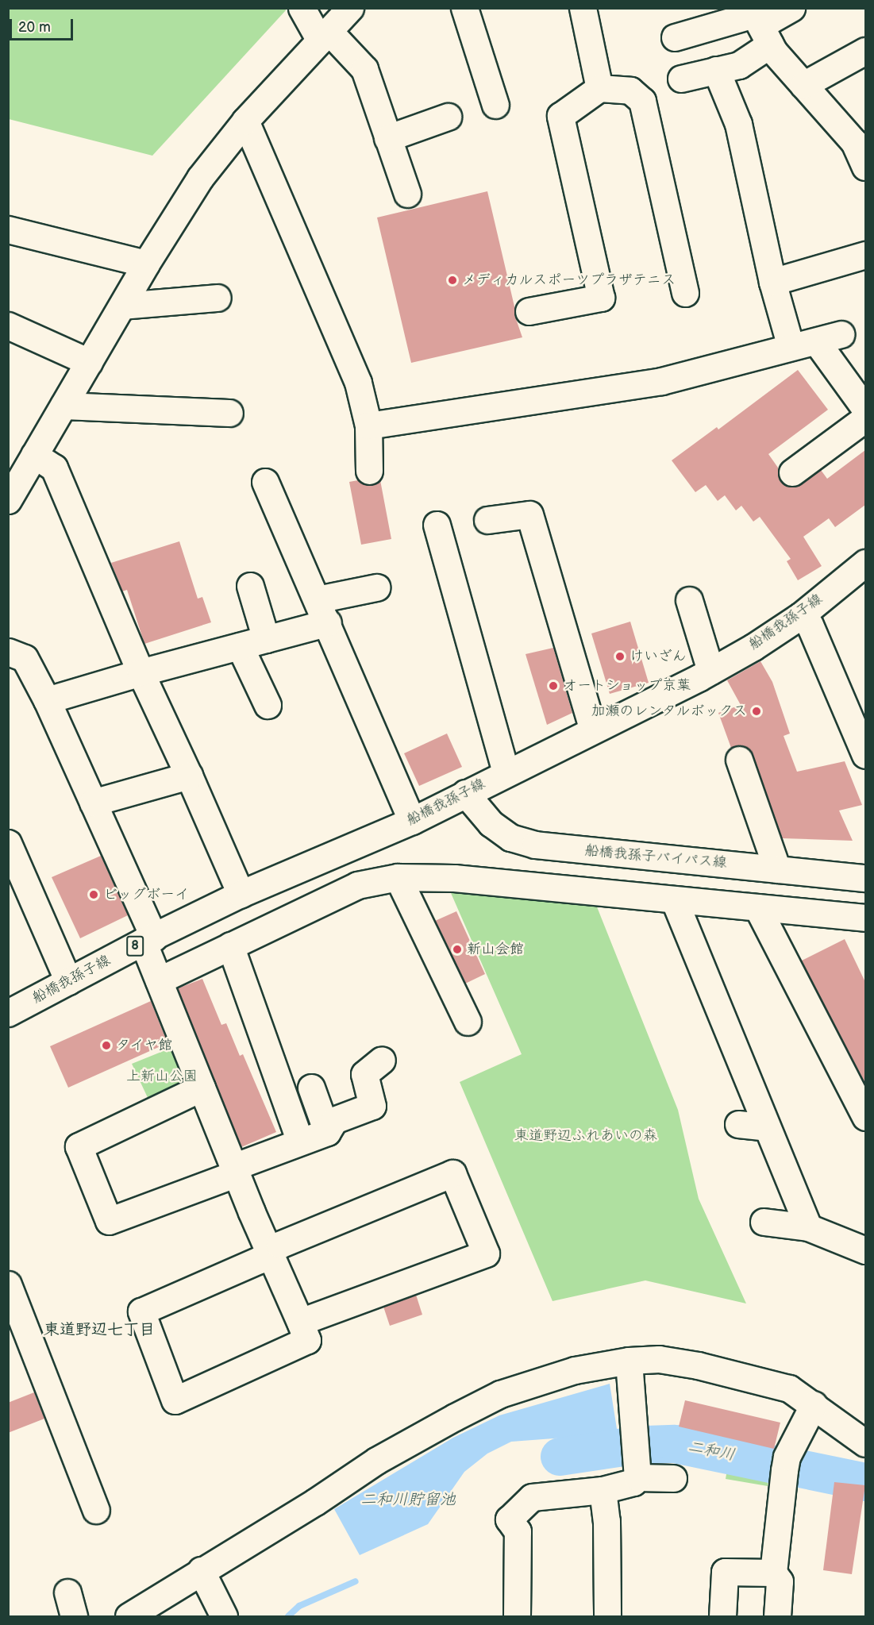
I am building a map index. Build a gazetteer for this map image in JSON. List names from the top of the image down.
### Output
{
  "streets": {
    "street": ["船橋我孫子線", "船橋我孫子バイパス線", "8"]
  },
  "crossings": [
    ["船橋我孫子線", "船橋我孫子バイパス線"]
  ],
  "districts": ["東道野辺七丁目"],
  "water": ["二和川", "二和川貯留池"],
  "parks": ["上新山公園", "東道野辺ふれあいの森"],
  "places": [
    "メディカルスポーツプラザテニス",
    "けいざん",
    "オートショップ京葉",
    "加瀬のレンタルボックス",
    "ビッグボーイ",
    "新山会館",
    "タイヤ館"
  ],
  "scale_bar": "20 m"
}
